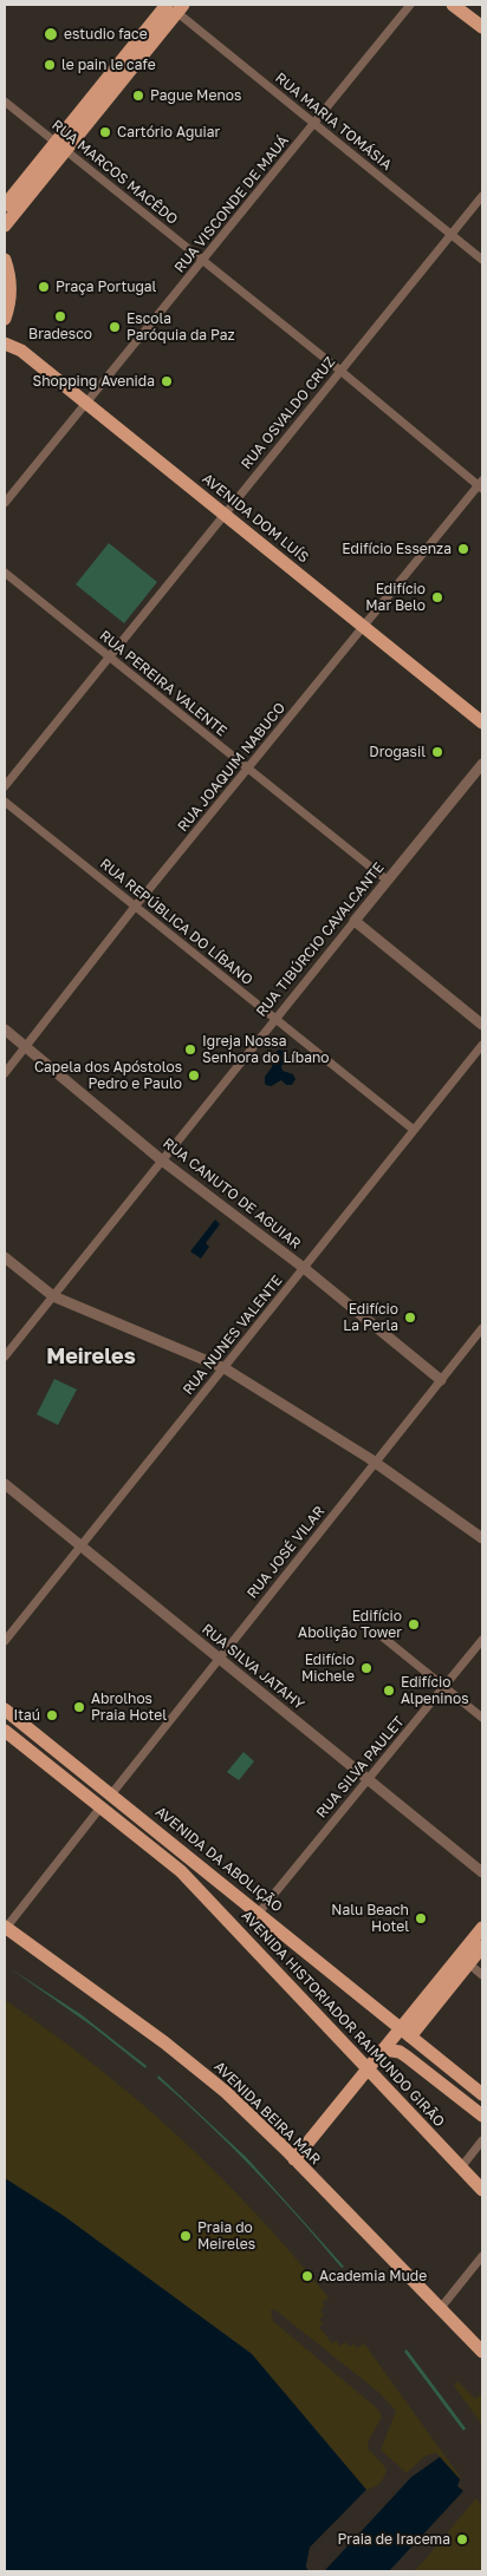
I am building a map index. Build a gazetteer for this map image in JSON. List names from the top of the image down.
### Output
{
  "streets": {
    "main road": [
      "AVENIDA DOM LUÍS",
      "AVENIDA DA ABOLIÇÃO",
      "AVENIDA HISTORIADOR RAIMUNDO GIRÃO",
      "AVENIDA BEIRA MAR"
    ],
    "street": [
      "RUA MARIA TOMÁSIA",
      "RUA MARCOS MACÊDO",
      "RUA VISCONDE DE MAUÁ",
      "RUA OSVALDO CRUZ",
      "RUA PEREIRA VALENTE",
      "RUA JOAQUIM NABUCO",
      "RUA REPÚBLICA DO LÍBANO",
      "RUA TIBÚRCIO CAVALCANTE",
      "RUA CANUTO DE AGUIAR",
      "RUA NUNES VALENTE",
      "RUA JOSÉ VILAR",
      "RUA SILVA JATAHY",
      "RUA SILVA PAULET"
    ]
  },
  "crossings": [
    ["RUA MARIA TOMÁSIA", "RUA VISCONDE DE MAUÁ"],
    ["RUA MARIA TOMÁSIA", "RUA OSVALDO CRUZ"],
    ["RUA MARCOS MACÊDO", "RUA VISCONDE DE MAUÁ"],
    ["RUA MARCOS MACÊDO", "RUA OSVALDO CRUZ"],
    ["RUA MARCOS MACÊDO", "RUA JOAQUIM NABUCO"],
    ["RUA VISCONDE DE MAUÁ", "AVENIDA DOM LUÍS"],
    ["RUA OSVALDO CRUZ", "AVENIDA DOM LUÍS"],
    ["RUA OSVALDO CRUZ", "RUA PEREIRA VALENTE"],
    ["AVENIDA DOM LUÍS", "RUA JOAQUIM NABUCO"],
    ["RUA PEREIRA VALENTE", "RUA JOAQUIM NABUCO"],
    ["RUA PEREIRA VALENTE", "RUA TIBÚRCIO CAVALCANTE"],
    ["RUA JOAQUIM NABUCO", "RUA REPÚBLICA DO LÍBANO"],
    ["RUA JOAQUIM NABUCO", "RUA CANUTO DE AGUIAR"],
    ["RUA REPÚBLICA DO LÍBANO", "RUA TIBÚRCIO CAVALCANTE"],
    ["RUA REPÚBLICA DO LÍBANO", "RUA NUNES VALENTE"],
    ["RUA TIBÚRCIO CAVALCANTE", "RUA CANUTO DE AGUIAR"],
    ["RUA CANUTO DE AGUIAR", "RUA NUNES VALENTE"],
    ["RUA CANUTO DE AGUIAR", "RUA JOSÉ VILAR"],
    ["RUA NUNES VALENTE", "RUA SILVA JATAHY"],
    ["RUA JOSÉ VILAR", "RUA SILVA JATAHY"],
    ["RUA JOSÉ VILAR", "AVENIDA DA ABOLIÇÃO"],
    ["RUA SILVA JATAHY", "RUA SILVA PAULET"],
    ["RUA SILVA PAULET", "AVENIDA DA ABOLIÇÃO"]
  ],
  "districts": ["Meireles"],
  "places": [
    "estudio face",
    "le pain le cafe",
    "Pague Menos",
    "Cartório Aguiar",
    "Praça Portugal",
    "Bradesco",
    "Escola Paróquia da Paz",
    "Shopping Avenida",
    "Edifício Essenza",
    "Edifício Mar Belo",
    "Drogasil",
    "Igreja Nossa Senhora do Líbano",
    "Capela dos Apóstolos Pedro e Paulo",
    "Edifício La Perla",
    "Edifício Abolição Tower",
    "Edifício Michele",
    "Edifício Alpeninos",
    "Abrolhos Praia Hotel",
    "Itaú",
    "Nalu Beach Hotel",
    "Praia do Meireles",
    "Academia Mude",
    "Praia de Iracema"
  ]
}
